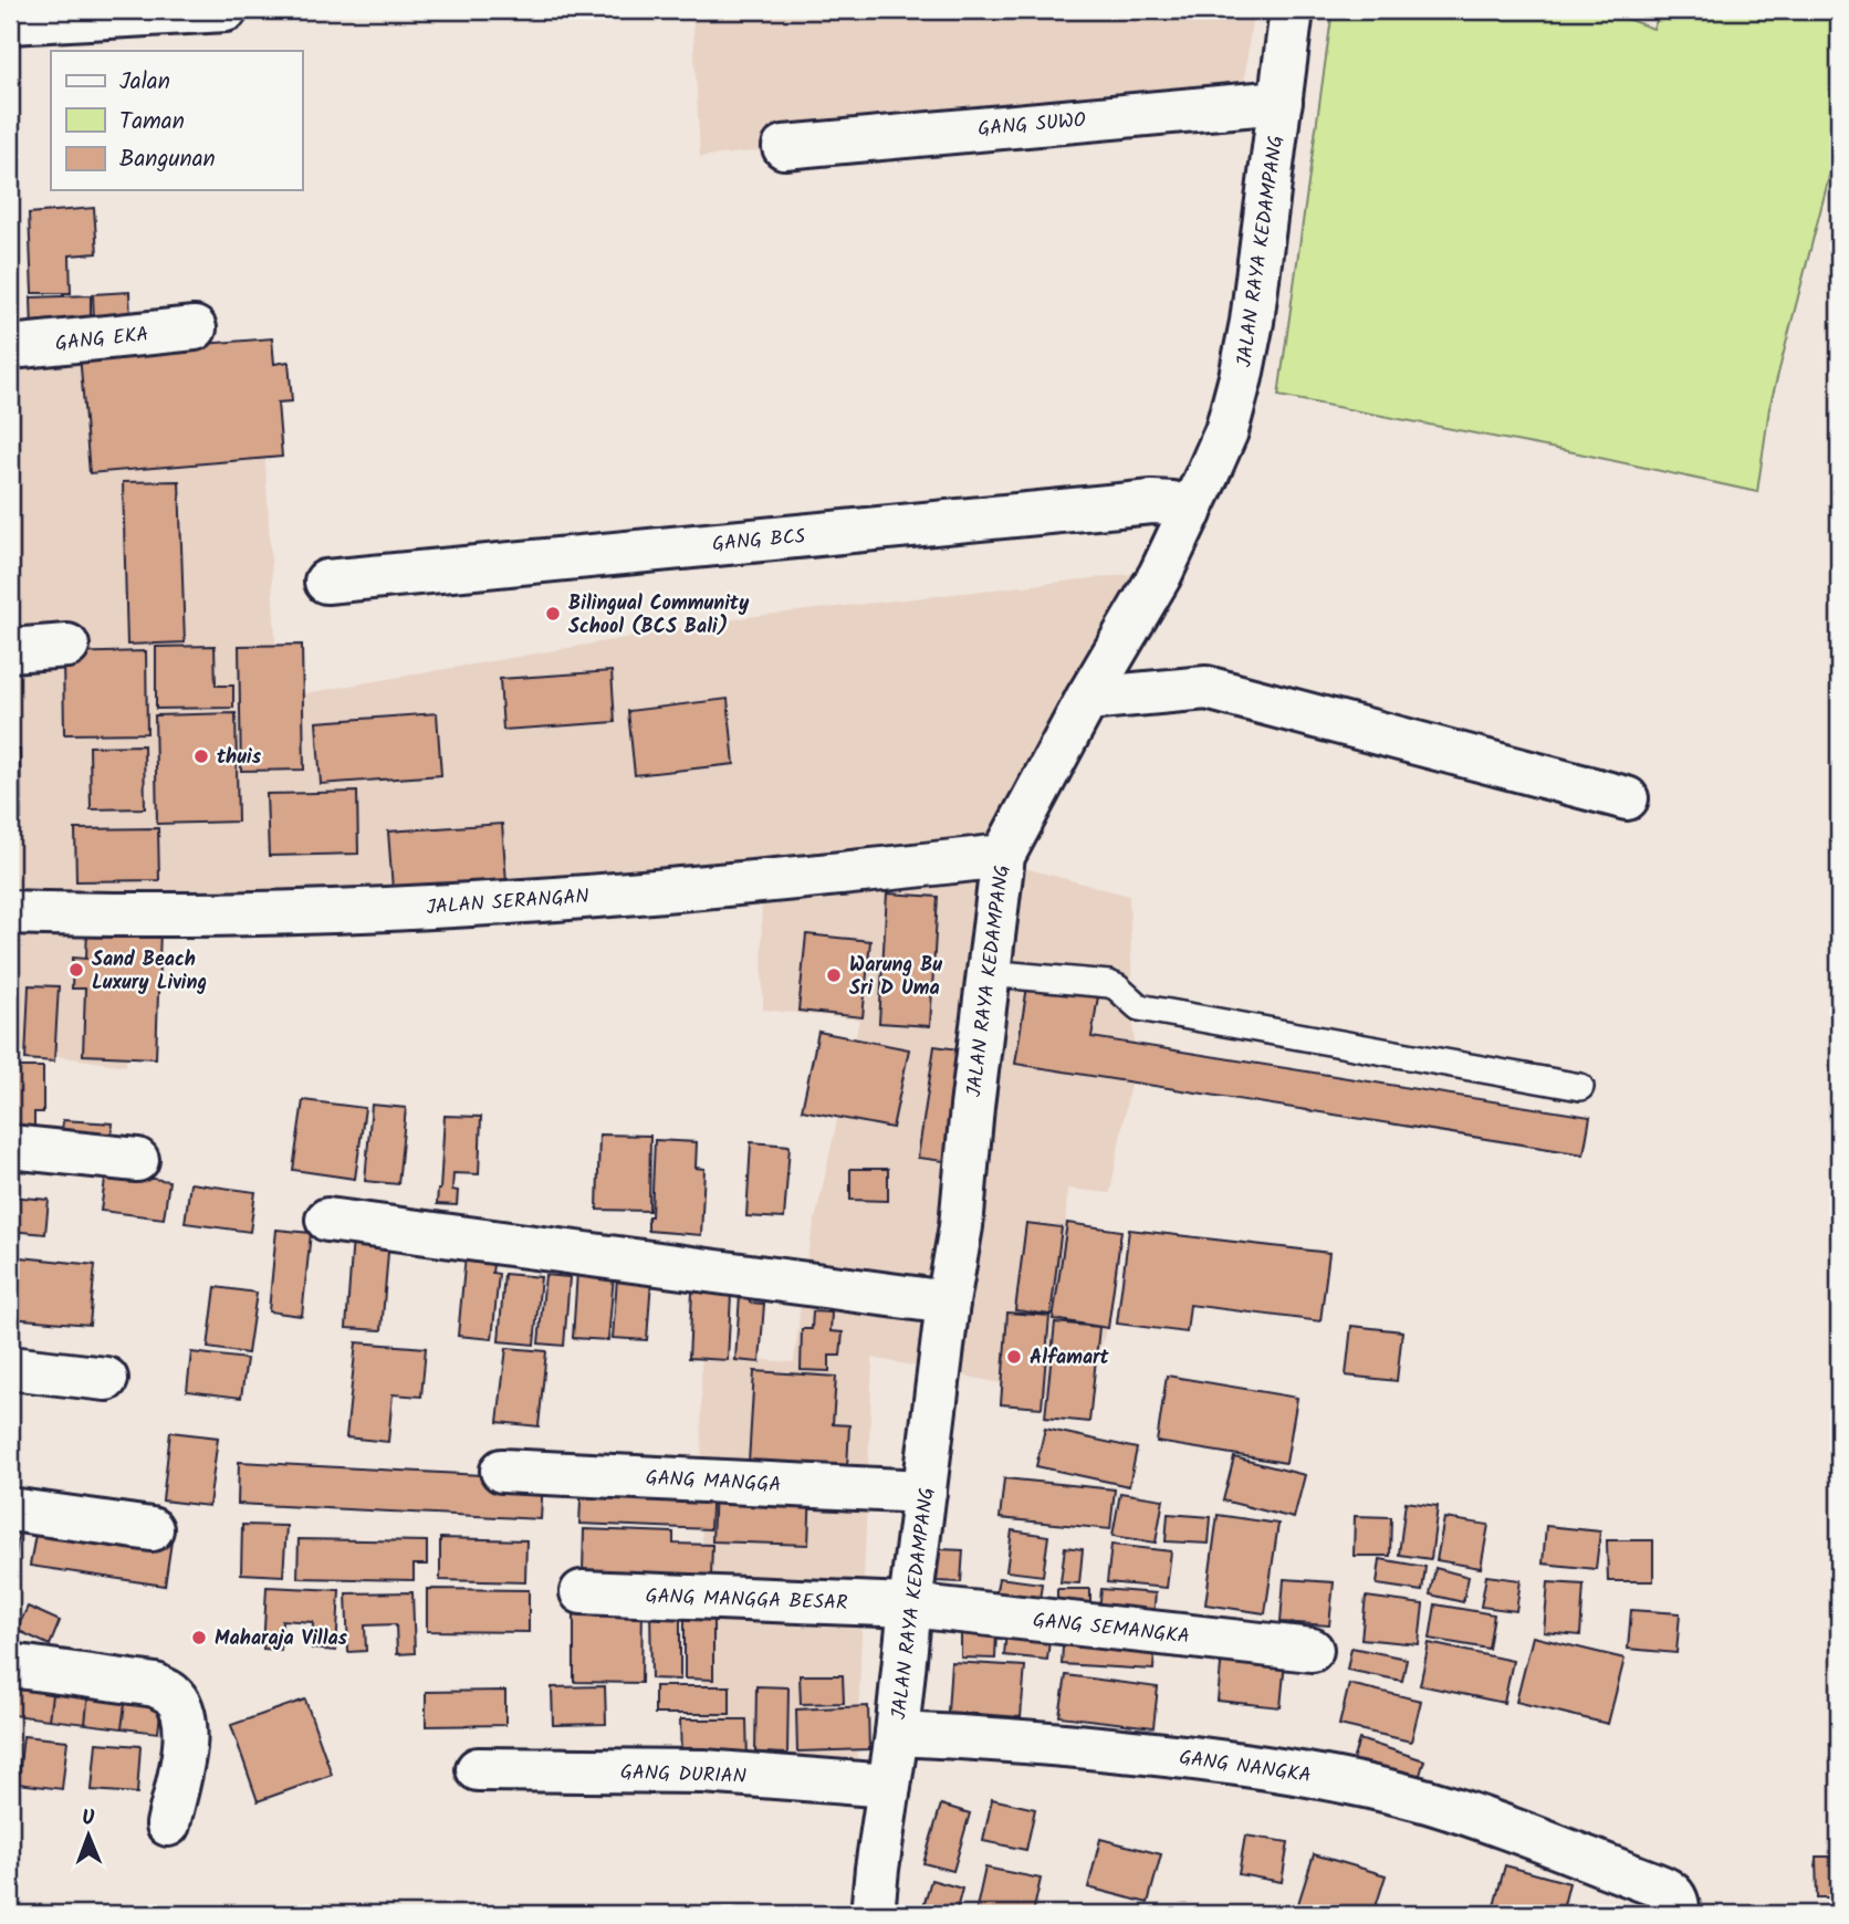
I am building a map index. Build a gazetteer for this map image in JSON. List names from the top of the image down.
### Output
{
  "streets": {
    "street": [
      "GANG SUWO",
      "JALAN RAYA KEDAMPANG",
      "GANG EKA",
      "GANG BCS",
      "JALAN SERANGAN",
      "GANG MANGGA",
      "GANG MANGGA BESAR",
      "GANG SEMANGKA",
      "GANG NANGKA",
      "GANG DURIAN"
    ]
  },
  "crossings": [
    ["GANG SUWO", "JALAN RAYA KEDAMPANG"],
    ["JALAN RAYA KEDAMPANG", "GANG BCS"],
    ["JALAN RAYA KEDAMPANG", "JALAN SERANGAN"],
    ["JALAN RAYA KEDAMPANG", "GANG MANGGA"],
    ["JALAN RAYA KEDAMPANG", "GANG MANGGA BESAR"],
    ["JALAN RAYA KEDAMPANG", "GANG SEMANGKA"],
    ["JALAN RAYA KEDAMPANG", "GANG NANGKA"],
    ["JALAN RAYA KEDAMPANG", "GANG DURIAN"],
    ["GANG MANGGA BESAR", "GANG SEMANGKA"]
  ],
  "places": [
    "Bilingual Community School (BCS Bali)",
    "thuis",
    "Sand Beach Luxury Living",
    "Warung Bu Sri D Uma",
    "Alfamart",
    "Maharaja Villas"
  ],
  "legend": ["Jalan", "Taman", "Bangunan"],
  "north": "top"
}
